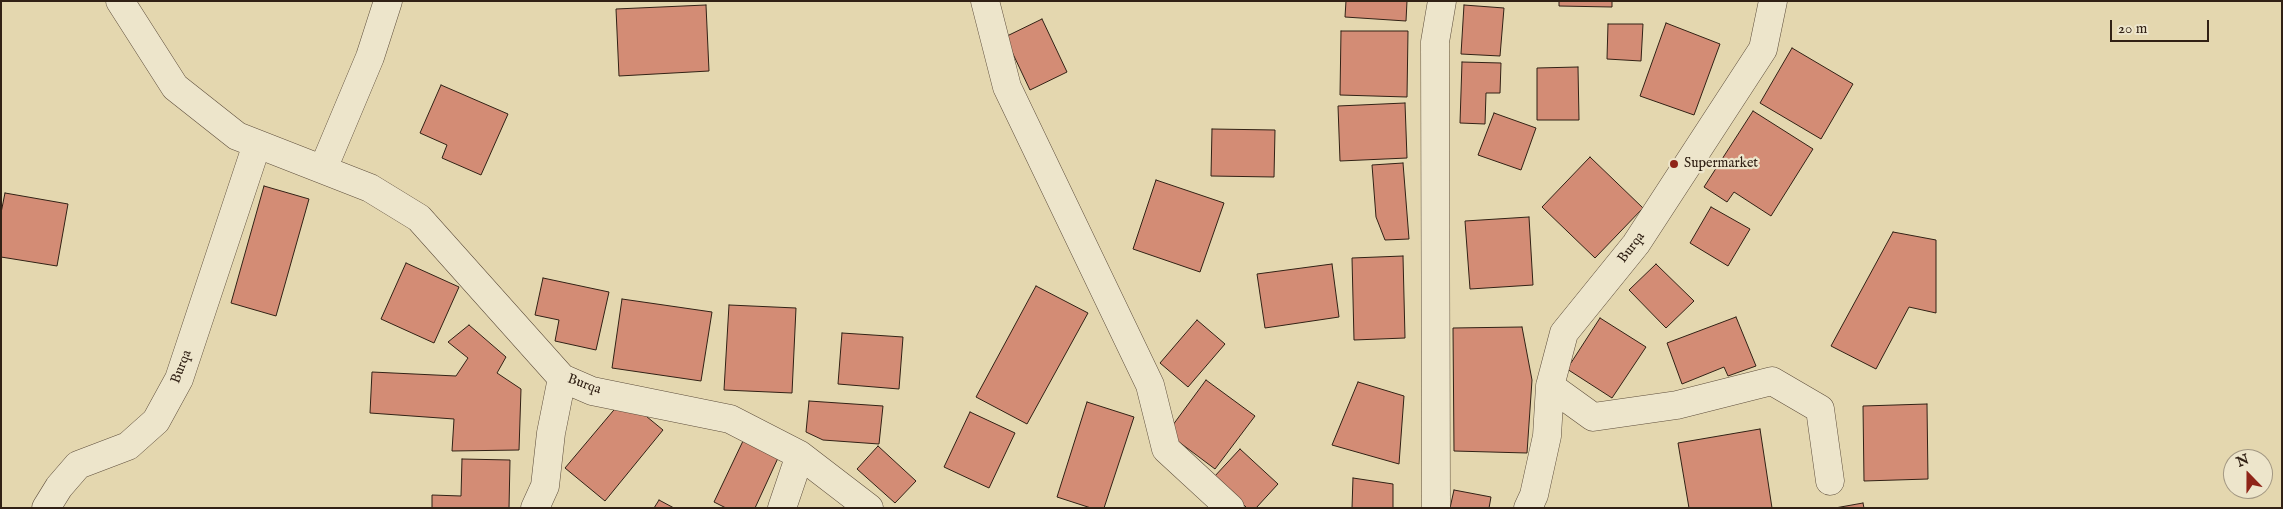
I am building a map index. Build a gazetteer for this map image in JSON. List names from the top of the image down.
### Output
{
  "streets": {
    "street": ["Burqa"]
  },
  "places": ["Supermarket"],
  "scale_bar": "20 m",
  "north": "top"
}
